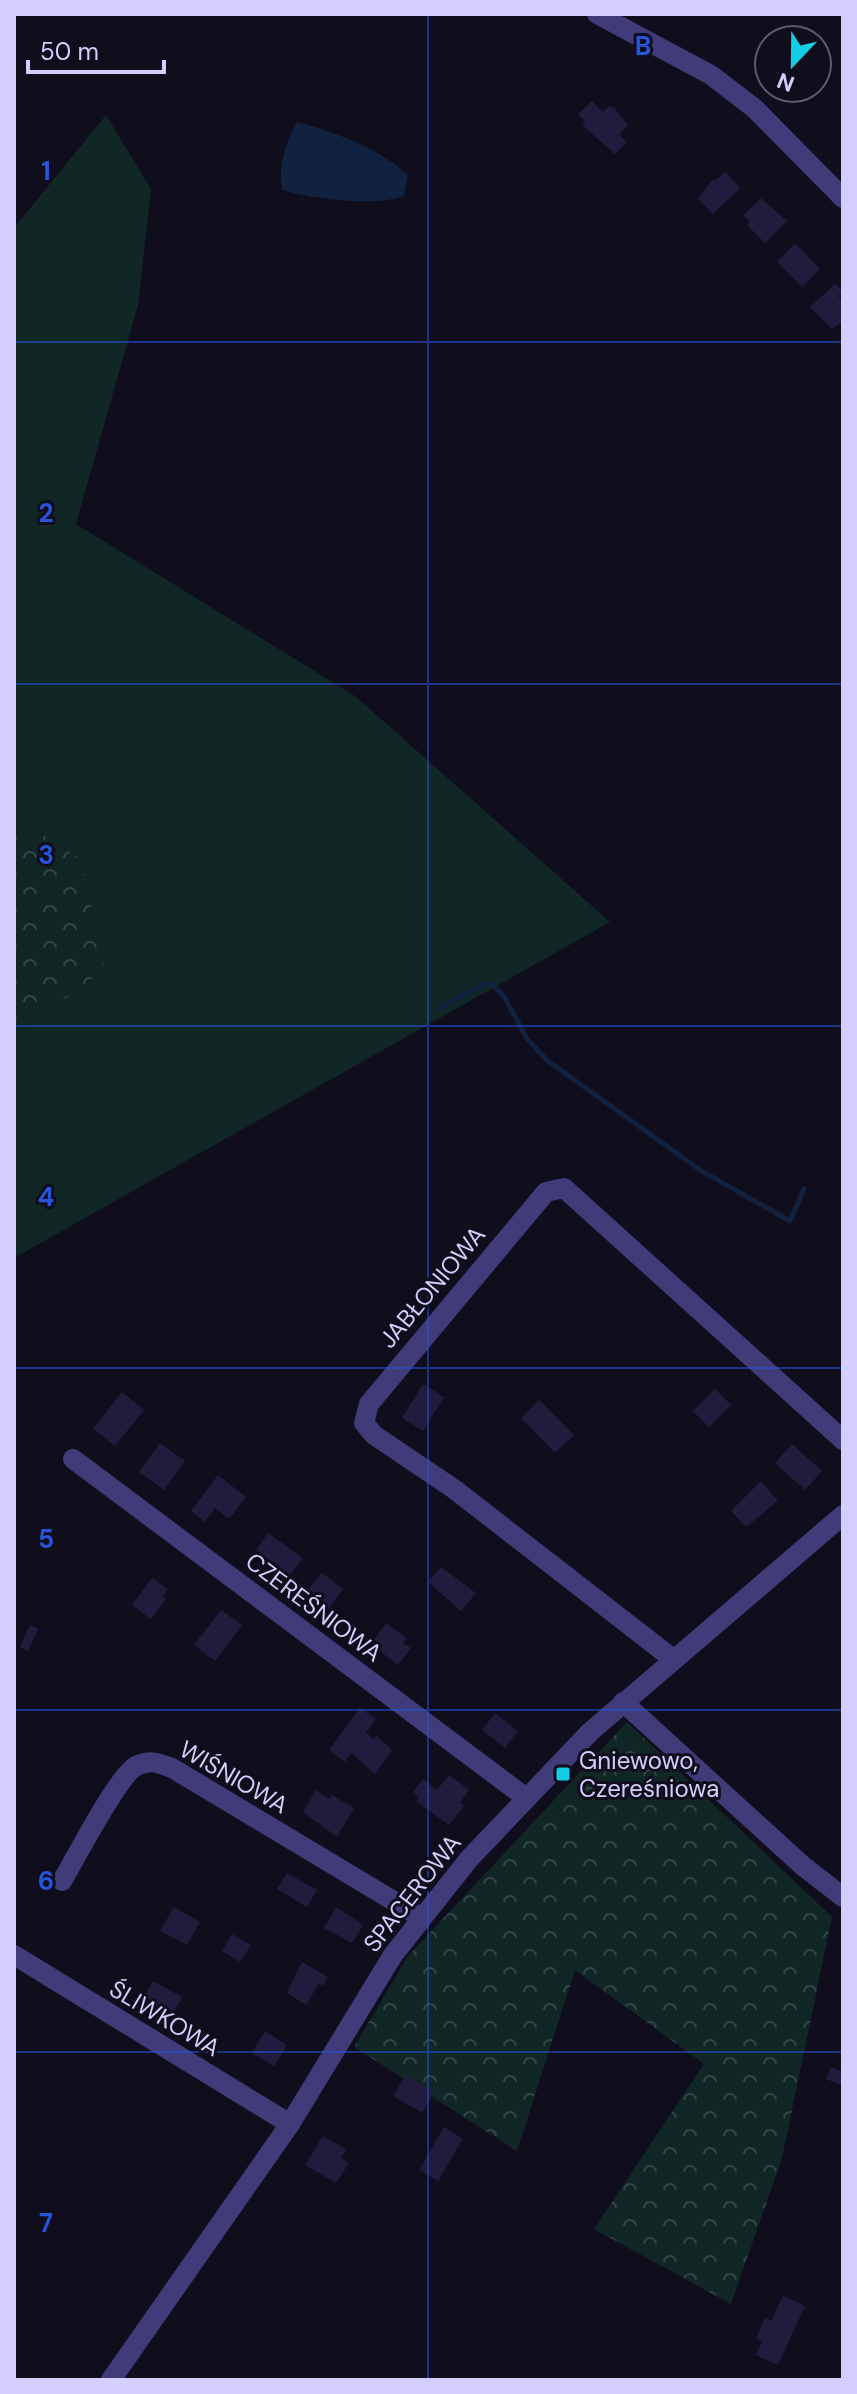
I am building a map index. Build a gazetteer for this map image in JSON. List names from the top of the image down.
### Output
{
  "streets": {
    "street": [
      "JABŁONIOWA",
      "CZEREŚNIOWA",
      "WIŚNIOWA",
      "SPACEROWA",
      "ŚLIWKOWA"
    ]
  },
  "crossings": [
    ["JABŁONIOWA", "SPACEROWA"],
    ["CZEREŚNIOWA", "SPACEROWA"],
    ["WIŚNIOWA", "SPACEROWA"],
    ["SPACEROWA", "ŚLIWKOWA"]
  ],
  "places": {
    "transit": ["Gniewowo, Czereśniowa"]
  },
  "scale_bar": "50 m",
  "north": "bottom",
  "grid": {
    "columns": ["B"],
    "rows": [
      "1",
      "2",
      "3",
      "4",
      "5",
      "6",
      "7"
    ]
  }
}
